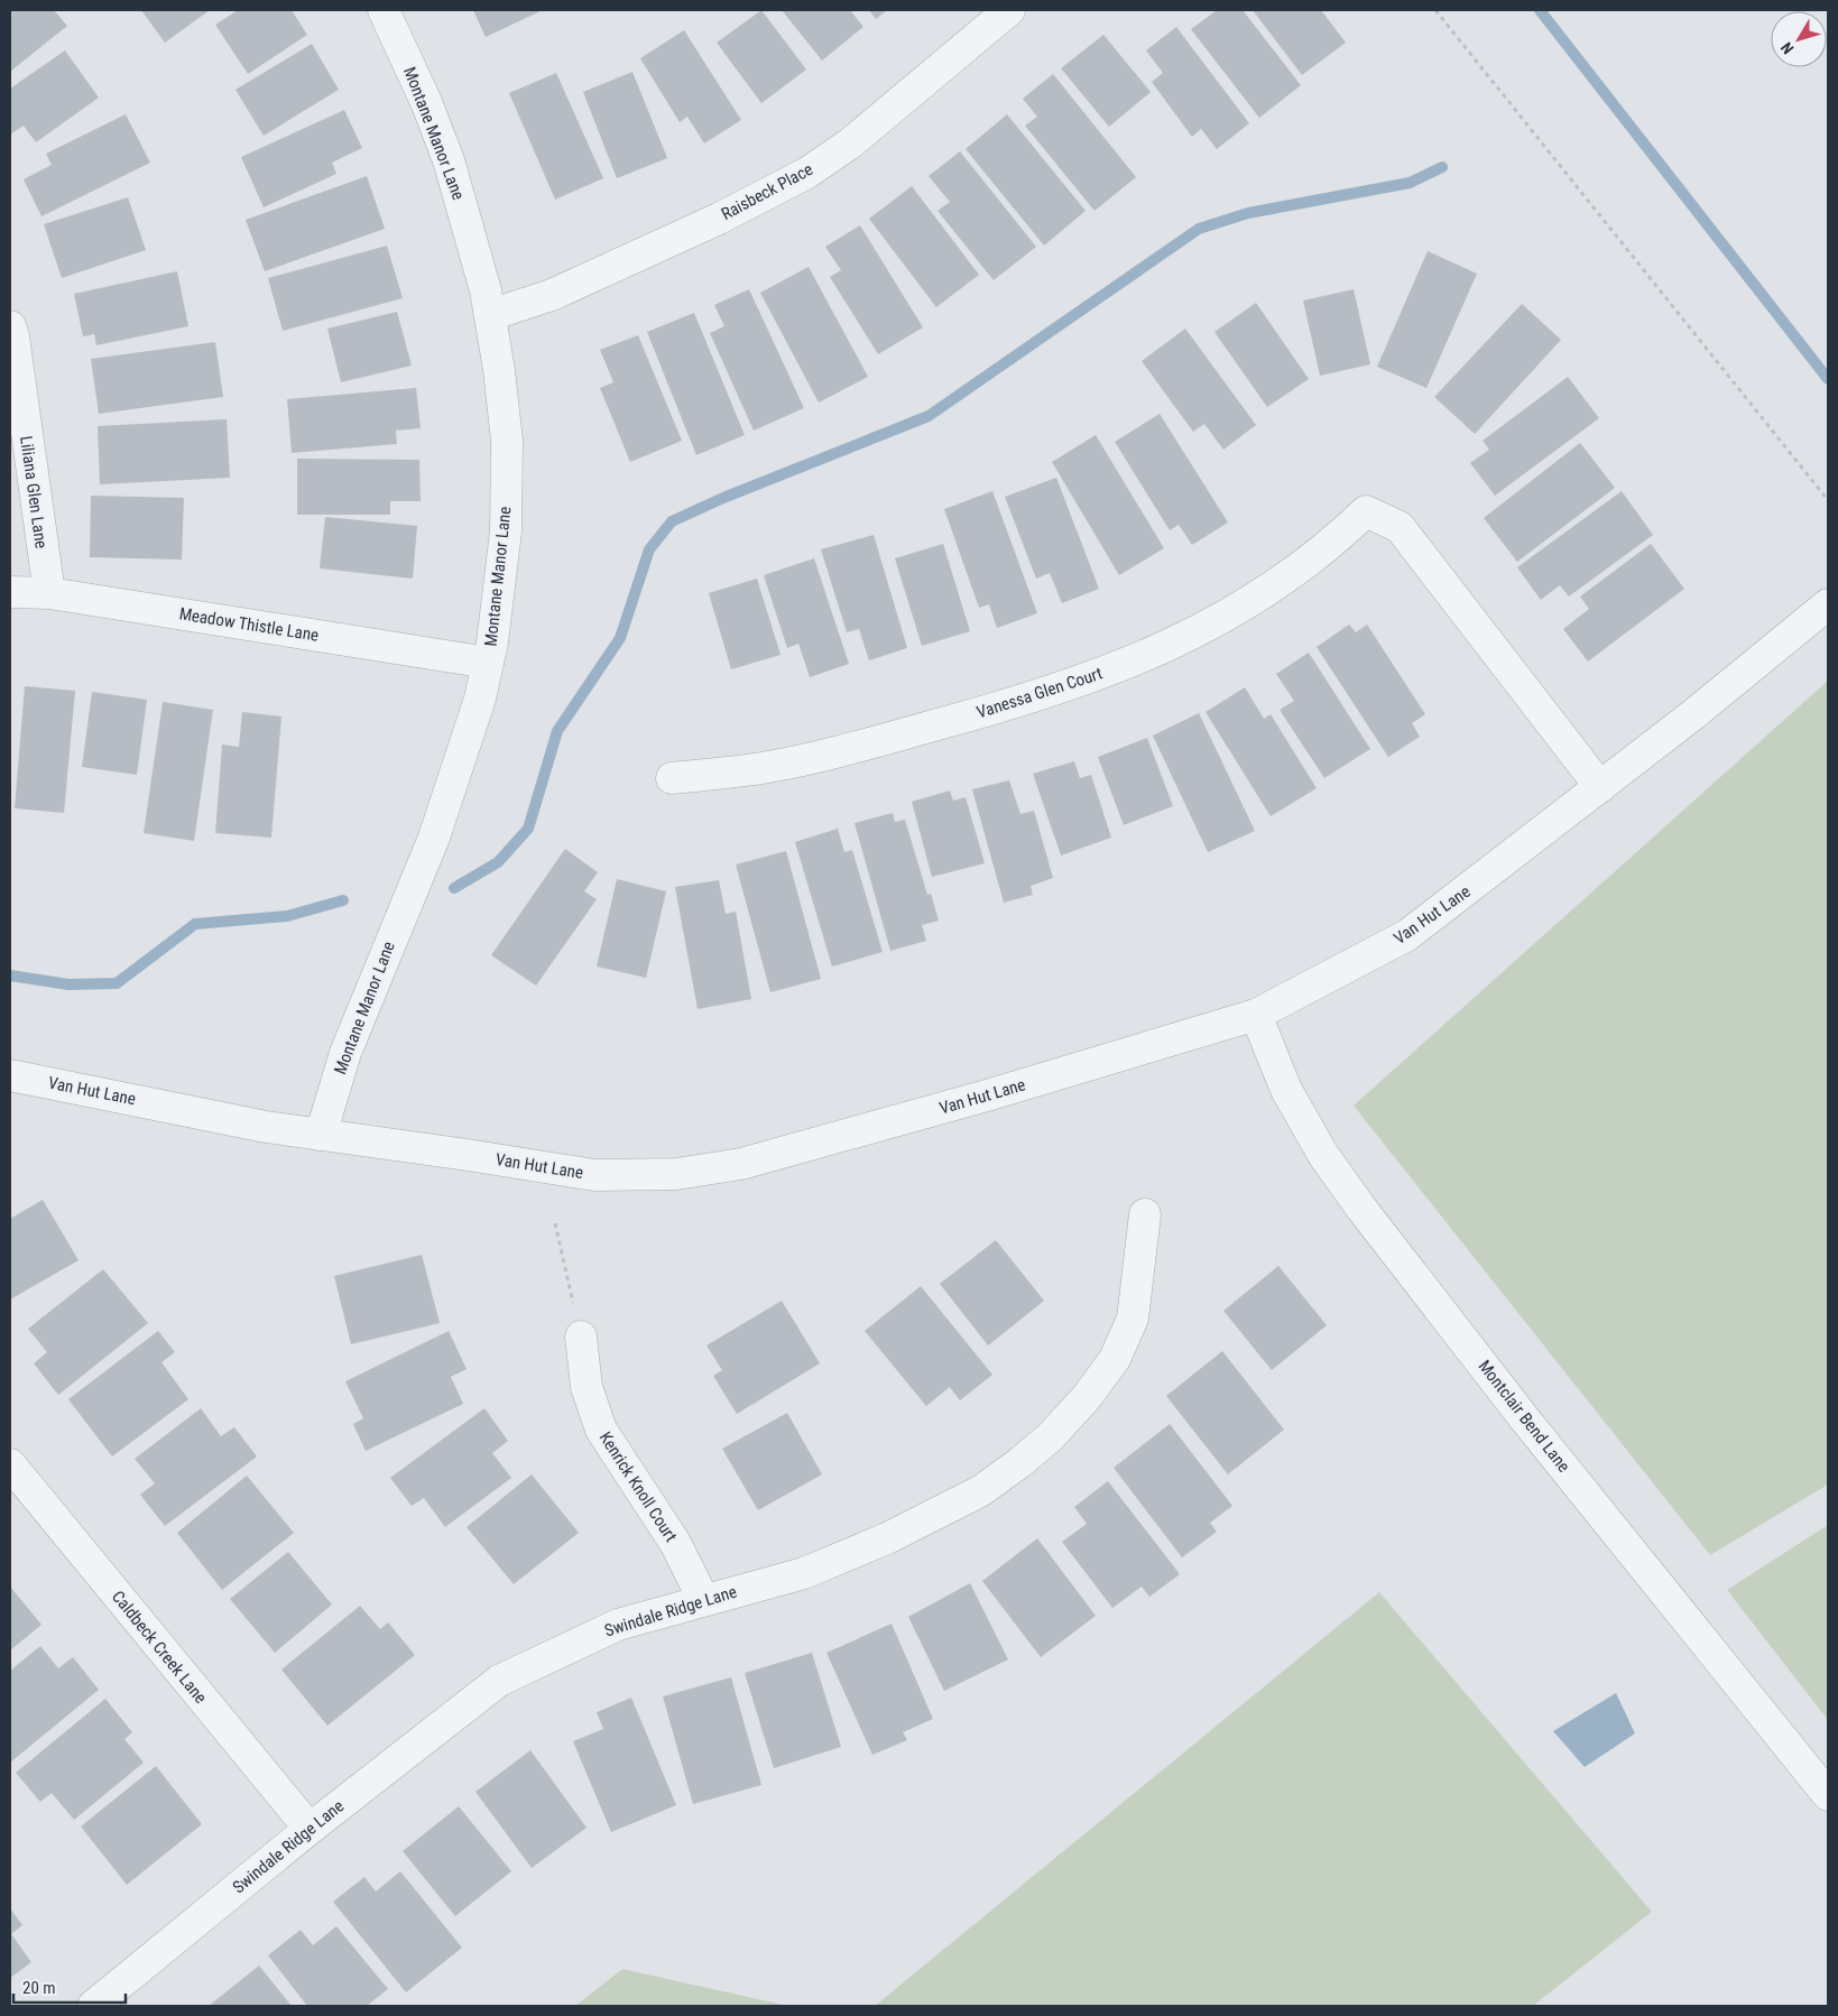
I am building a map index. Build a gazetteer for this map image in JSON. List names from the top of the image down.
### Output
{
  "streets": {
    "street": [
      "Montane Manor Lane",
      "Raisbeck Place",
      "Liliana Glen Lane",
      "Meadow Thistle Lane",
      "Vanessa Glen Court",
      "Van Hut Lane",
      "Montclair Bend Lane",
      "Kenrick Knoll Court",
      "Swindale Ridge Lane",
      "Caldbeck Creek Lane"
    ]
  },
  "crossings": [
    ["Montane Manor Lane", "Raisbeck Place"],
    ["Montane Manor Lane", "Meadow Thistle Lane"],
    ["Montane Manor Lane", "Van Hut Lane"],
    ["Liliana Glen Lane", "Meadow Thistle Lane"],
    ["Vanessa Glen Court", "Van Hut Lane"],
    ["Van Hut Lane", "Montclair Bend Lane"],
    ["Kenrick Knoll Court", "Swindale Ridge Lane"],
    ["Swindale Ridge Lane", "Caldbeck Creek Lane"]
  ],
  "scale_bar": "20 m",
  "north": "bottom left"
}
